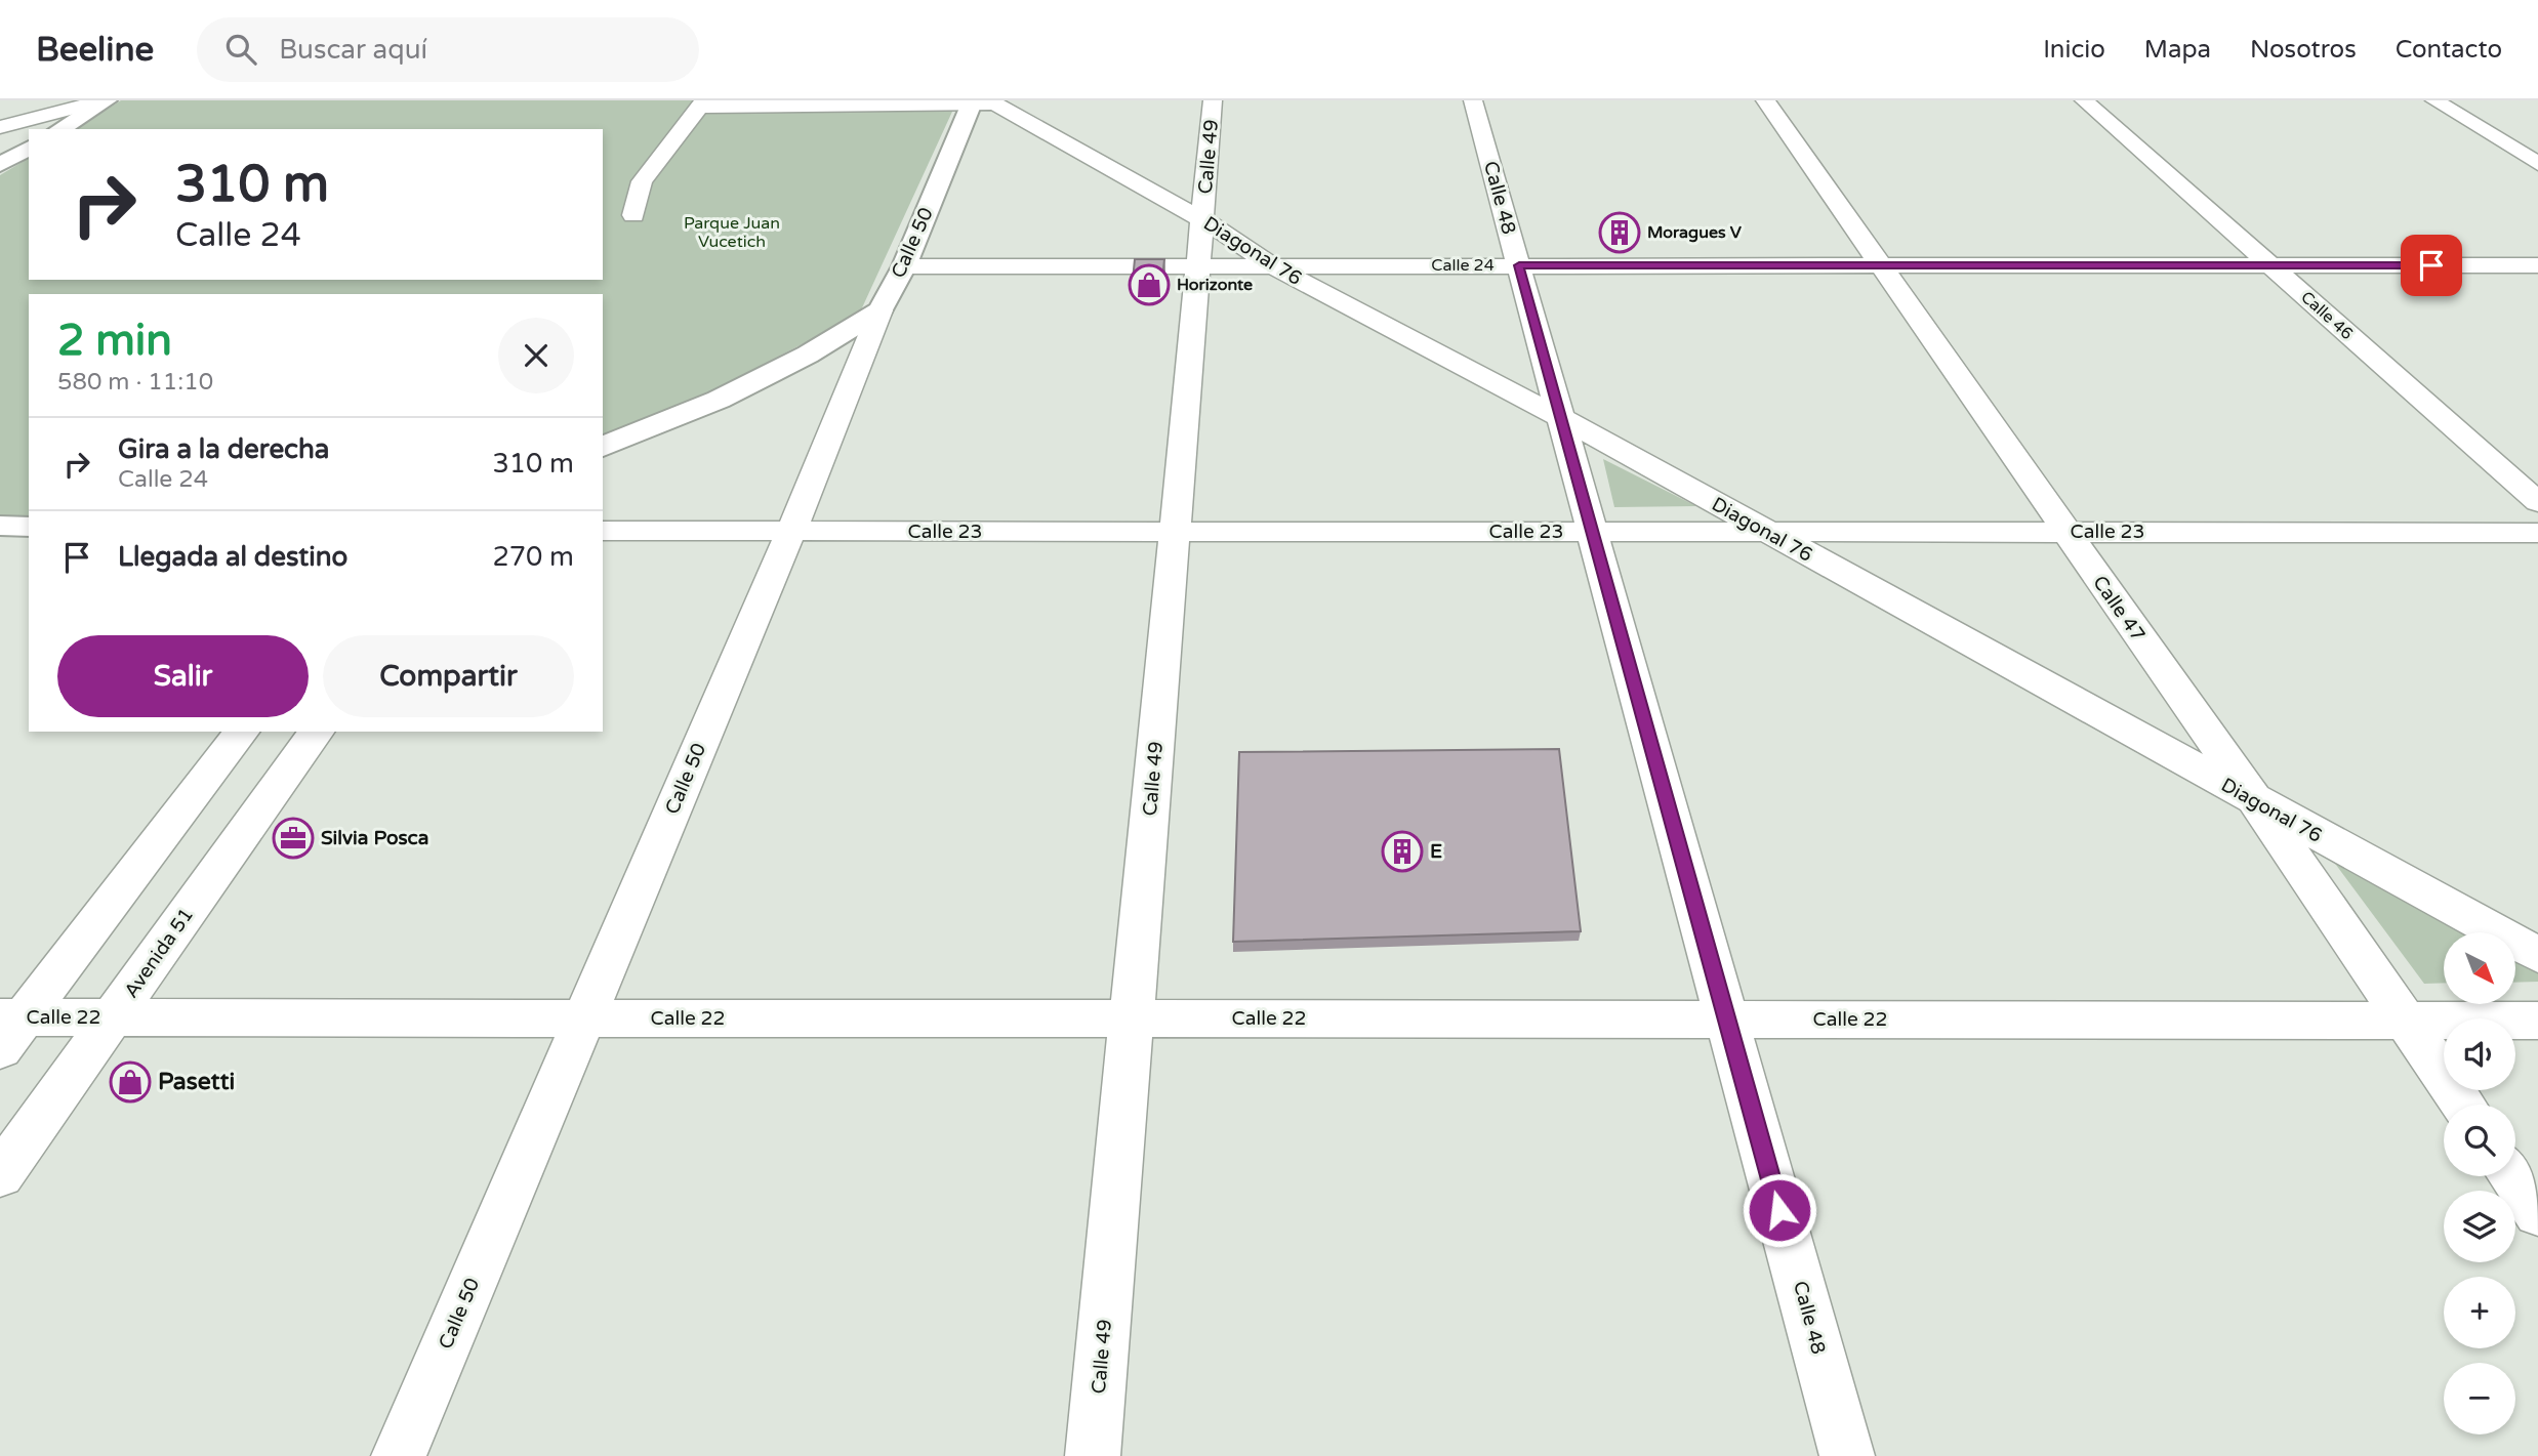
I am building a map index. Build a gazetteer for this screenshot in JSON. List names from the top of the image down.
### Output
{
  "streets": {
    "main road": ["Calle 50"],
    "street": [
      "Calle 49",
      "Calle 48",
      "Diagonal 76",
      "Calle 24",
      "Calle 46",
      "Calle 23",
      "Calle 47",
      "Avenida 51",
      "Calle 22"
    ]
  },
  "crossings": [
    ["Calle 49", "Diagonal 76"],
    ["Calle 49", "Calle 24"],
    ["Calle 49", "Calle 23"],
    ["Calle 49", "Calle 22"],
    ["Calle 48", "Diagonal 76"],
    ["Calle 48", "Calle 24"],
    ["Calle 48", "Calle 23"],
    ["Calle 48", "Calle 22"],
    ["Calle 50", "Diagonal 76"],
    ["Calle 50", "Calle 24"],
    ["Calle 50", "Calle 23"],
    ["Calle 50", "Calle 22"],
    ["Diagonal 76", "Calle 24"],
    ["Diagonal 76", "Calle 23"],
    ["Diagonal 76", "Calle 47"],
    ["Calle 24", "Calle 46"],
    ["Calle 24", "Calle 47"],
    ["Calle 23", "Calle 47"],
    ["Calle 47", "Calle 22"],
    ["Avenida 51", "Calle 22"]
  ],
  "parks": ["Parque Juan Vucetich"],
  "places": {
    "building": ["Moragues V", "E"],
    "shop": ["Horizonte", "Pasetti"],
    "office": ["Silvia Posca"]
  },
  "north": "bottom right",
  "page": {
    "header": "Beeline",
    "search": "Buscar aquí",
    "nav": [
      "Inicio",
      "Mapa",
      "Nosotros",
      "Contacto"
    ],
    "turn": ["310 m", "Calle 24"],
    "heading": ["2 min", "580 m · 11:10"],
    "list": [
      {
        "name": "Gira a la derecha",
        "note": "Calle 24",
        "value": "310 m"
      },
      {
        "name": "Llegada al destino",
        "value": "270 m"
      }
    ],
    "buttons": ["Salir", "Compartir"],
    "map_buttons": ["+", "−"]
  }
}
